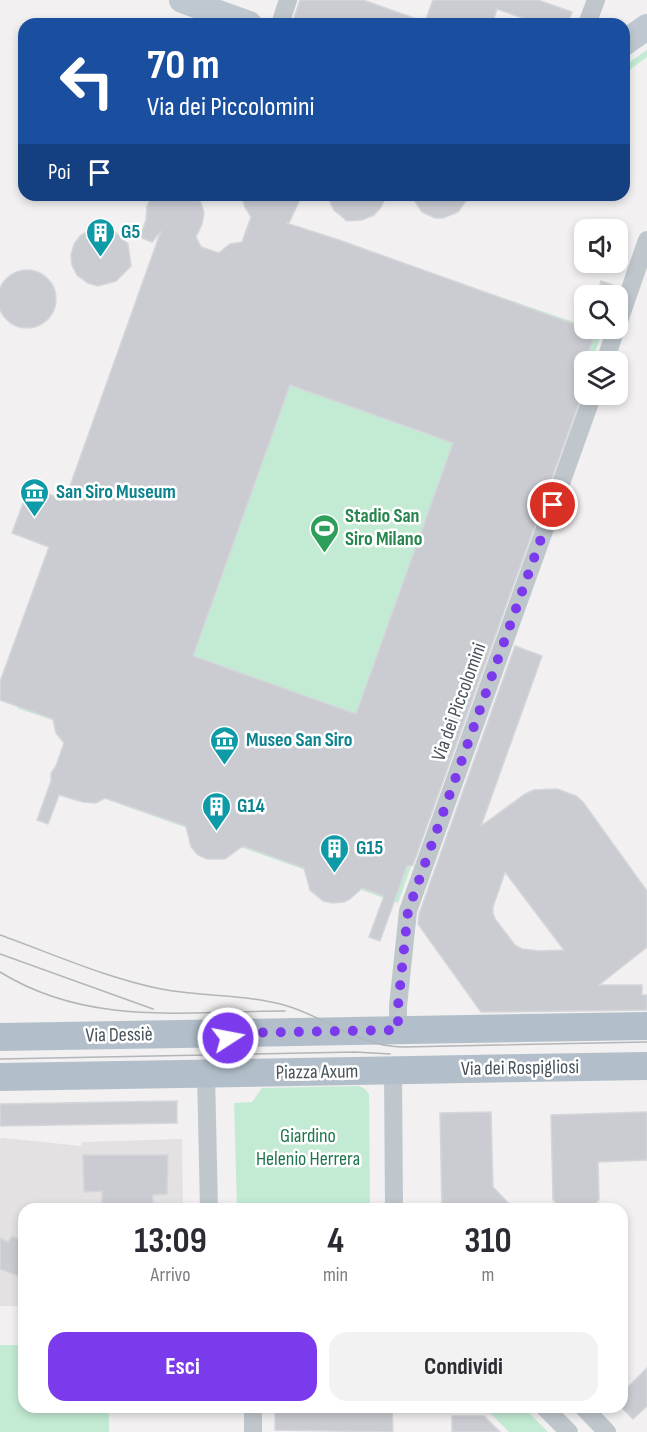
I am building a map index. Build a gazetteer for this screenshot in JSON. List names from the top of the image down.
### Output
{
  "streets": {
    "main road": ["Via Dessiè", "Via dei Rospigliosi", "Piazza Axum"],
    "street": ["Via dei Piccolomini"]
  },
  "crossings": [
    ["Via dei Piccolomini", "Via dei Rospigliosi"],
    ["Via dei Piccolomini", "Piazza Axum"],
    ["Via Dessiè", "Piazza Axum"],
    ["Via dei Rospigliosi", "Piazza Axum"]
  ],
  "parks": ["Giardino Helenio Herrera"],
  "places": {
    "building": ["G5", "G14", "G15"],
    "museum": ["San Siro Museum", "Museo San Siro"],
    "sports": ["Stadio San Siro Milano"]
  },
  "page": {
    "turn": ["70 m", "Via dei Piccolomini"],
    "then": "Poi",
    "eta": [
      "13:09",
      "Arrivo",
      "4",
      "min",
      "310",
      "m"
    ],
    "buttons": ["Esci", "Condividi"]
  }
}
